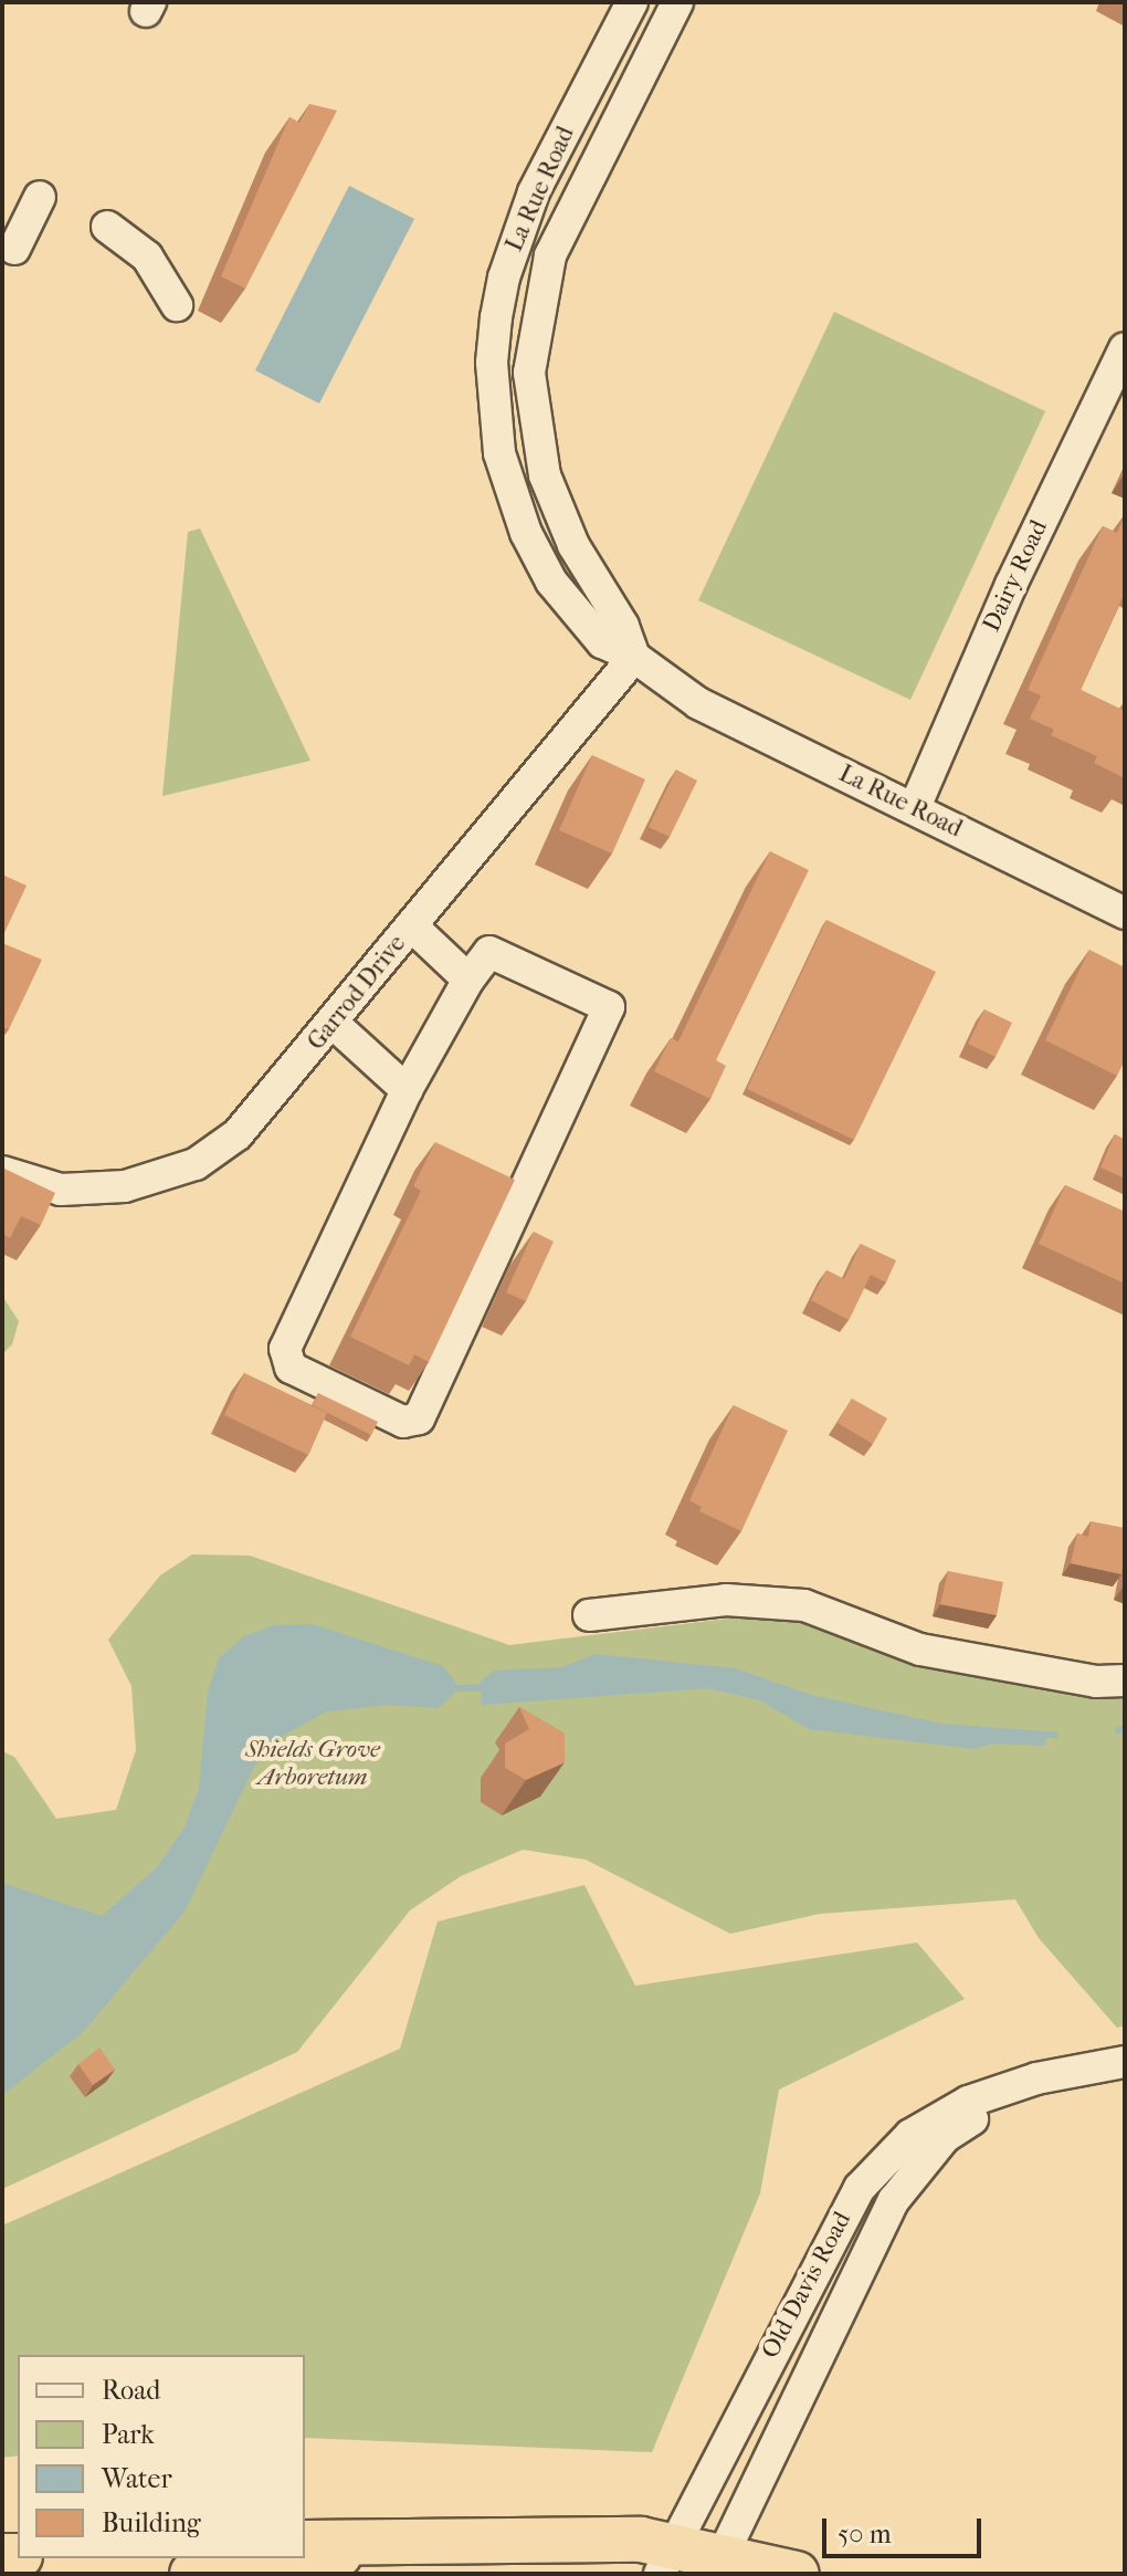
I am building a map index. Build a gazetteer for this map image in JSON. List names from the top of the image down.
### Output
{
  "streets": {
    "street": [
      "La Rue Road",
      "Dairy Road",
      "Garrod Drive",
      "Old Davis Road"
    ]
  },
  "crossings": [
    ["La Rue Road", "Dairy Road"],
    ["La Rue Road", "Garrod Drive"]
  ],
  "parks": ["Shields Grove Arboretum"],
  "legend": [
    "Road",
    "Park",
    "Water",
    "Building"
  ],
  "scale_bar": "50 m"
}
